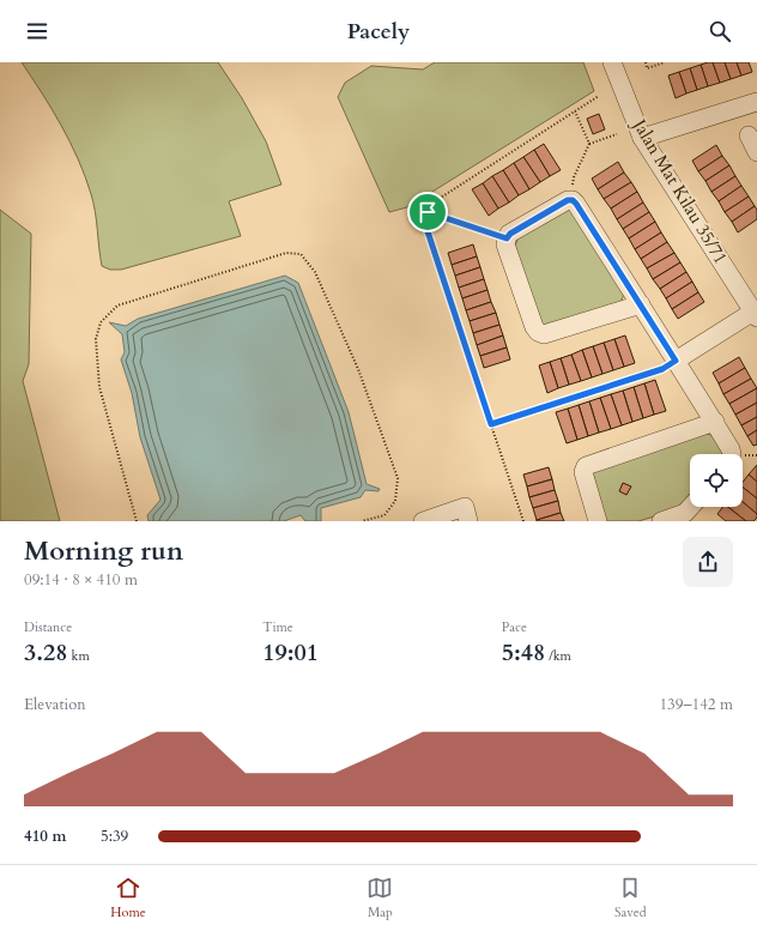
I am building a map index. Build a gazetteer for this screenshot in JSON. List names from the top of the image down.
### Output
{
  "streets": {
    "street": ["Jalan Mat Kilau 35/71"]
  },
  "page": {
    "header": "Pacely",
    "heading": ["Morning run", "09:14 · 8 × 410 m"],
    "stats": [
      ["Distance", "3.28 km"],
      ["Time", "19:01"],
      ["Pace", "5:48 /km"]
    ],
    "chart": ["Elevation", "139–142 m"],
    "list": [
      {
        "name": "410 m",
        "note": "5:39"
      }
    ],
    "tabs": ["Home", "Map", "Saved"]
  }
}
